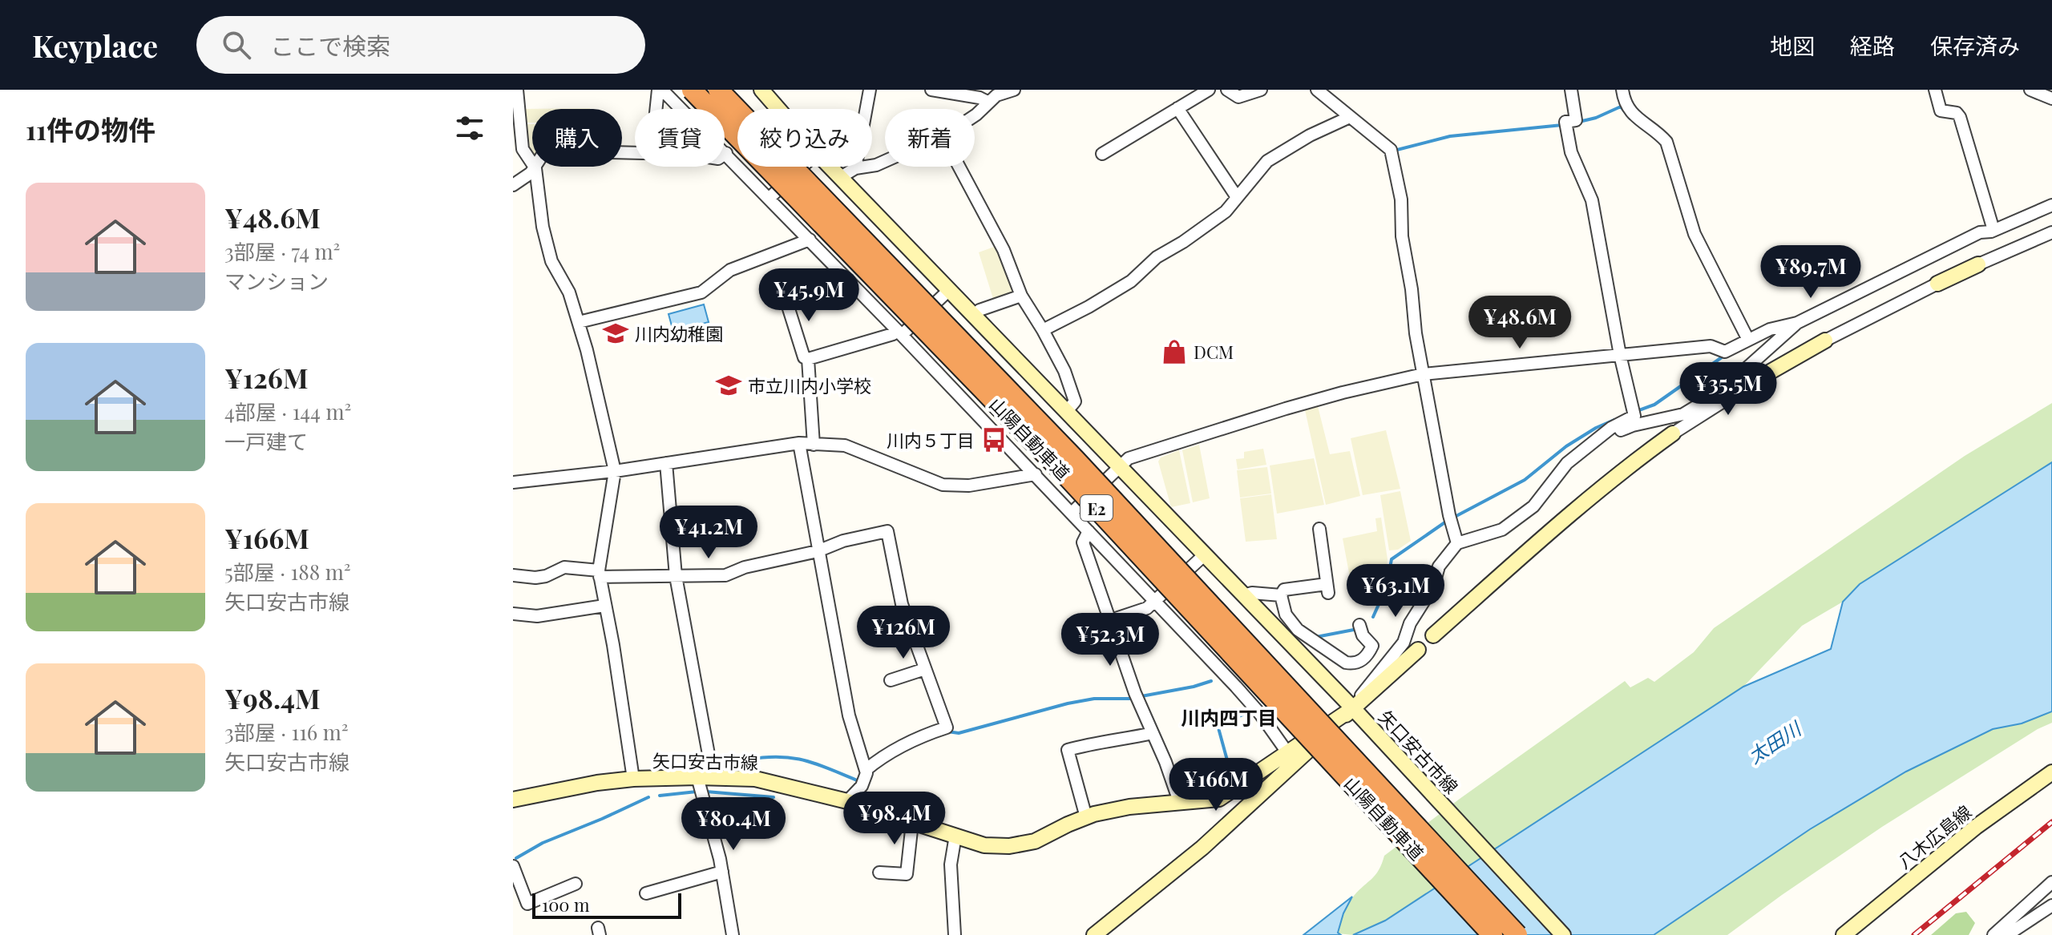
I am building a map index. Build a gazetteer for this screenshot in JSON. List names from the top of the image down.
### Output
{
  "streets": {
    "highway": ["山陽自動車道", "E2"],
    "street": ["矢口安古市線", "八木広島線"]
  },
  "districts": ["川内四丁目"],
  "water": ["太田川"],
  "places": {
    "school or university": ["川内幼稚園", "市立川内小学校"],
    "shop": ["DCM"],
    "bus stop": ["川内５丁目"]
  },
  "scale_bar": "100 m",
  "page": {
    "header": "Keyplace",
    "search": "ここで検索",
    "nav": ["地図", "経路", "保存済み"],
    "heading": "11件の物件",
    "chip": [
      "購入",
      "賃貸",
      "絞り込み",
      "新着"
    ],
    "list": [
      {
        "name": "¥48.6M",
        "note": "3部屋 · 74 m² · マンション"
      },
      {
        "name": "¥126M",
        "note": "4部屋 · 144 m² · 一戸建て"
      },
      {
        "name": "¥166M",
        "note": "5部屋 · 188 m² · 矢口安古市線"
      },
      {
        "name": "¥98.4M",
        "note": "3部屋 · 116 m² · 矢口安古市線"
      }
    ],
    "price": [
      "¥89.7M",
      "¥45.9M",
      "¥48.6M",
      "¥35.5M",
      "¥41.2M",
      "¥63.1M",
      "¥126M",
      "¥52.3M",
      "¥166M",
      "¥98.4M",
      "¥80.4M"
    ],
    "scale": "100 m"
  }
}
